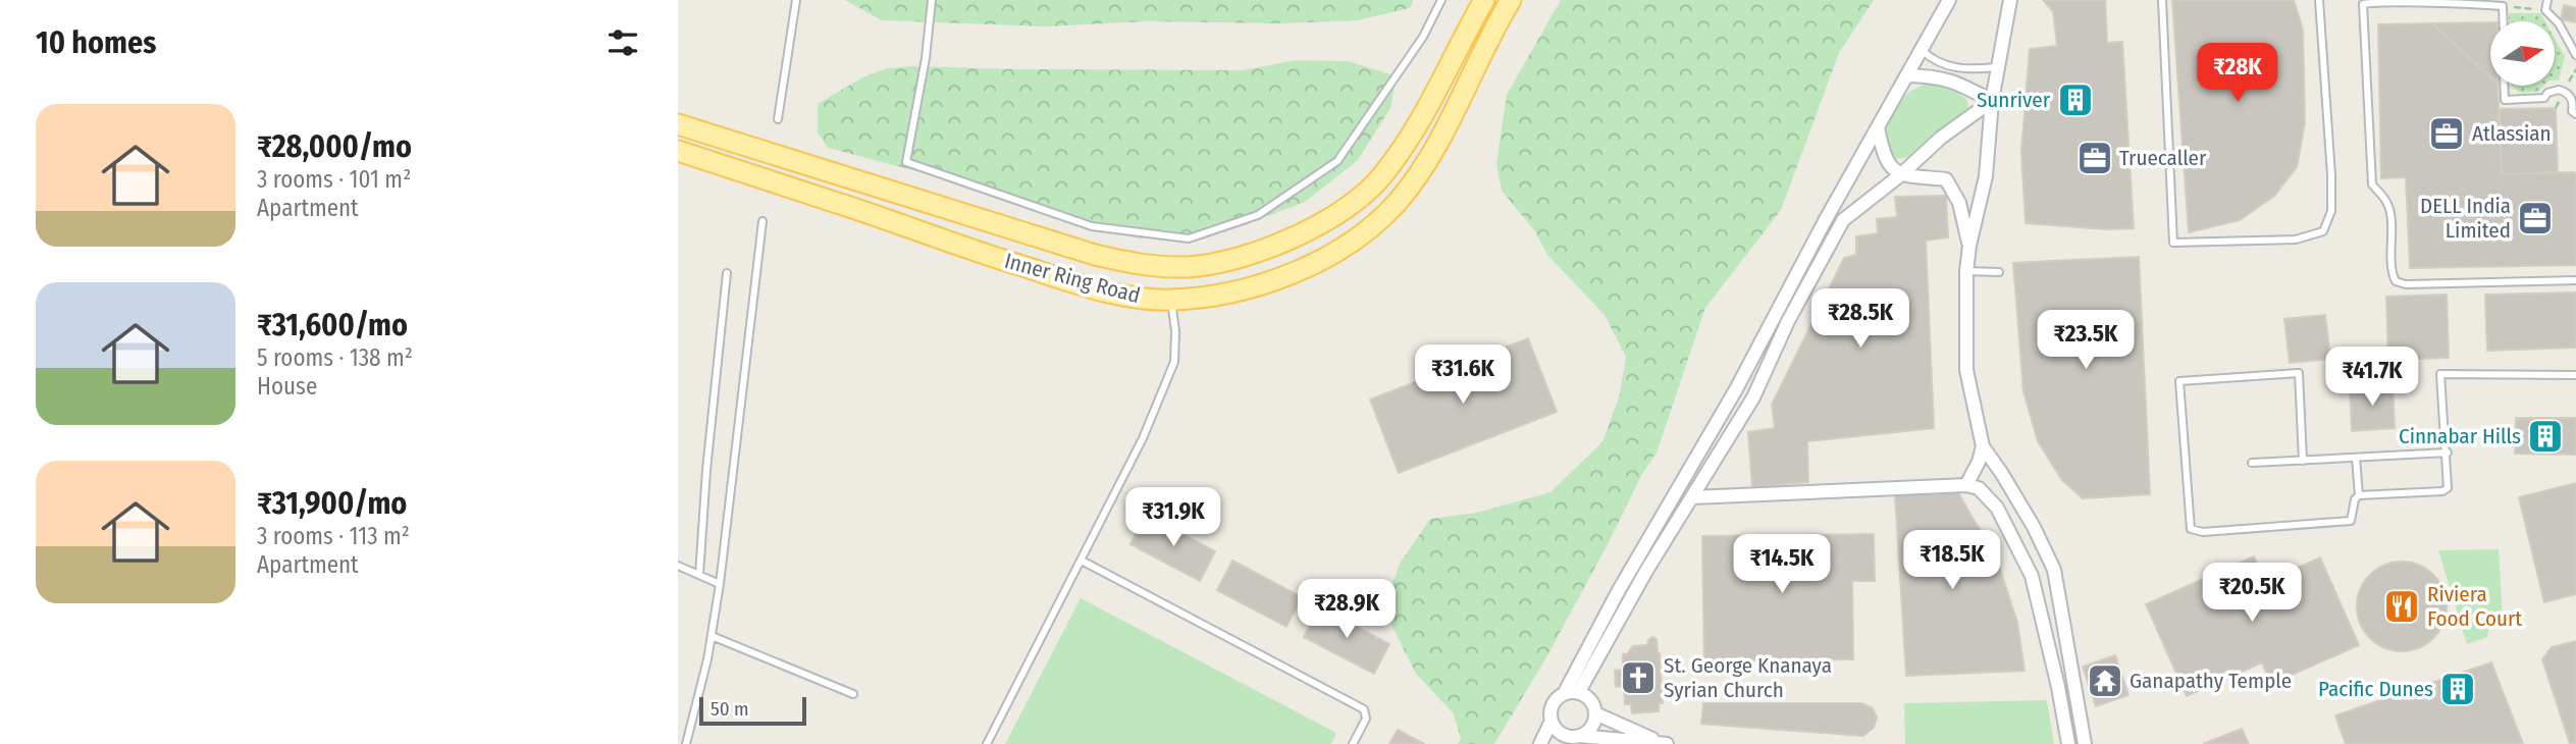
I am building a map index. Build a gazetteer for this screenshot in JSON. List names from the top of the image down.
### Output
{
  "streets": {
    "main road": ["Inner Ring Road"]
  },
  "places": {
    "building": ["Sunriver", "Cinnabar Hills", "Pacific Dunes"],
    "office": ["Atlassian", "Truecaller", "DELL India Limited"],
    "restaurant": ["Riviera Food Court"],
    "church": ["St. George Knanaya Syrian Church"],
    "temple": ["Ganapathy Temple"]
  },
  "scale_bar": "50 m",
  "north": "right",
  "page": {
    "heading": "10 homes",
    "price": [
      "₹28K",
      "₹28.5K",
      "₹23.5K",
      "₹31.6K",
      "₹41.7K",
      "₹31.9K",
      "₹18.5K",
      "₹14.5K",
      "₹20.5K",
      "₹28.9K"
    ],
    "list": [
      {
        "name": "₹28,000/mo",
        "note": "3 rooms · 101 m² · Apartment"
      },
      {
        "name": "₹31,600/mo",
        "note": "5 rooms · 138 m² · House"
      },
      {
        "name": "₹31,900/mo",
        "note": "3 rooms · 113 m² · Apartment"
      }
    ],
    "scale": "50 m"
  }
}
